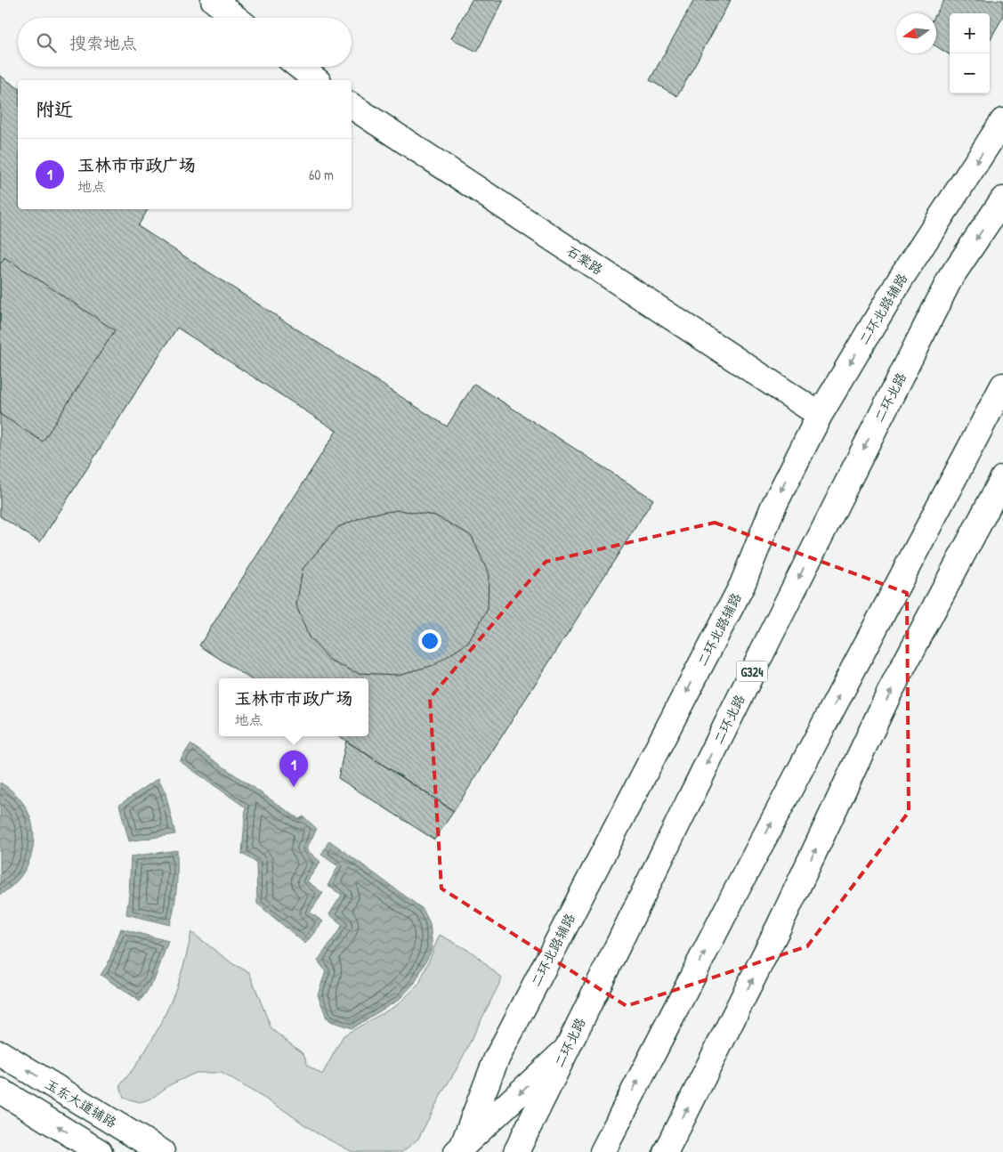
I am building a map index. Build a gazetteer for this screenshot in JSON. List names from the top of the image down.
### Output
{
  "streets": {
    "main road": [
      "石棠路",
      "二环北路辅路",
      "二环北路",
      "G324",
      "玉东大道辅路"
    ]
  },
  "crossings": [
    ["石棠路", "二环北路辅路"]
  ],
  "north": "left",
  "page": {
    "map_buttons": ["+", "−"],
    "search": "搜索地点",
    "heading": "附近",
    "list": [
      {
        "mark": "1",
        "name": "玉林市市政广场",
        "note": "地点",
        "value": "60 m"
      }
    ],
    "popup": ["玉林市市政广场", "地点"],
    "pins": "1"
  }
}
